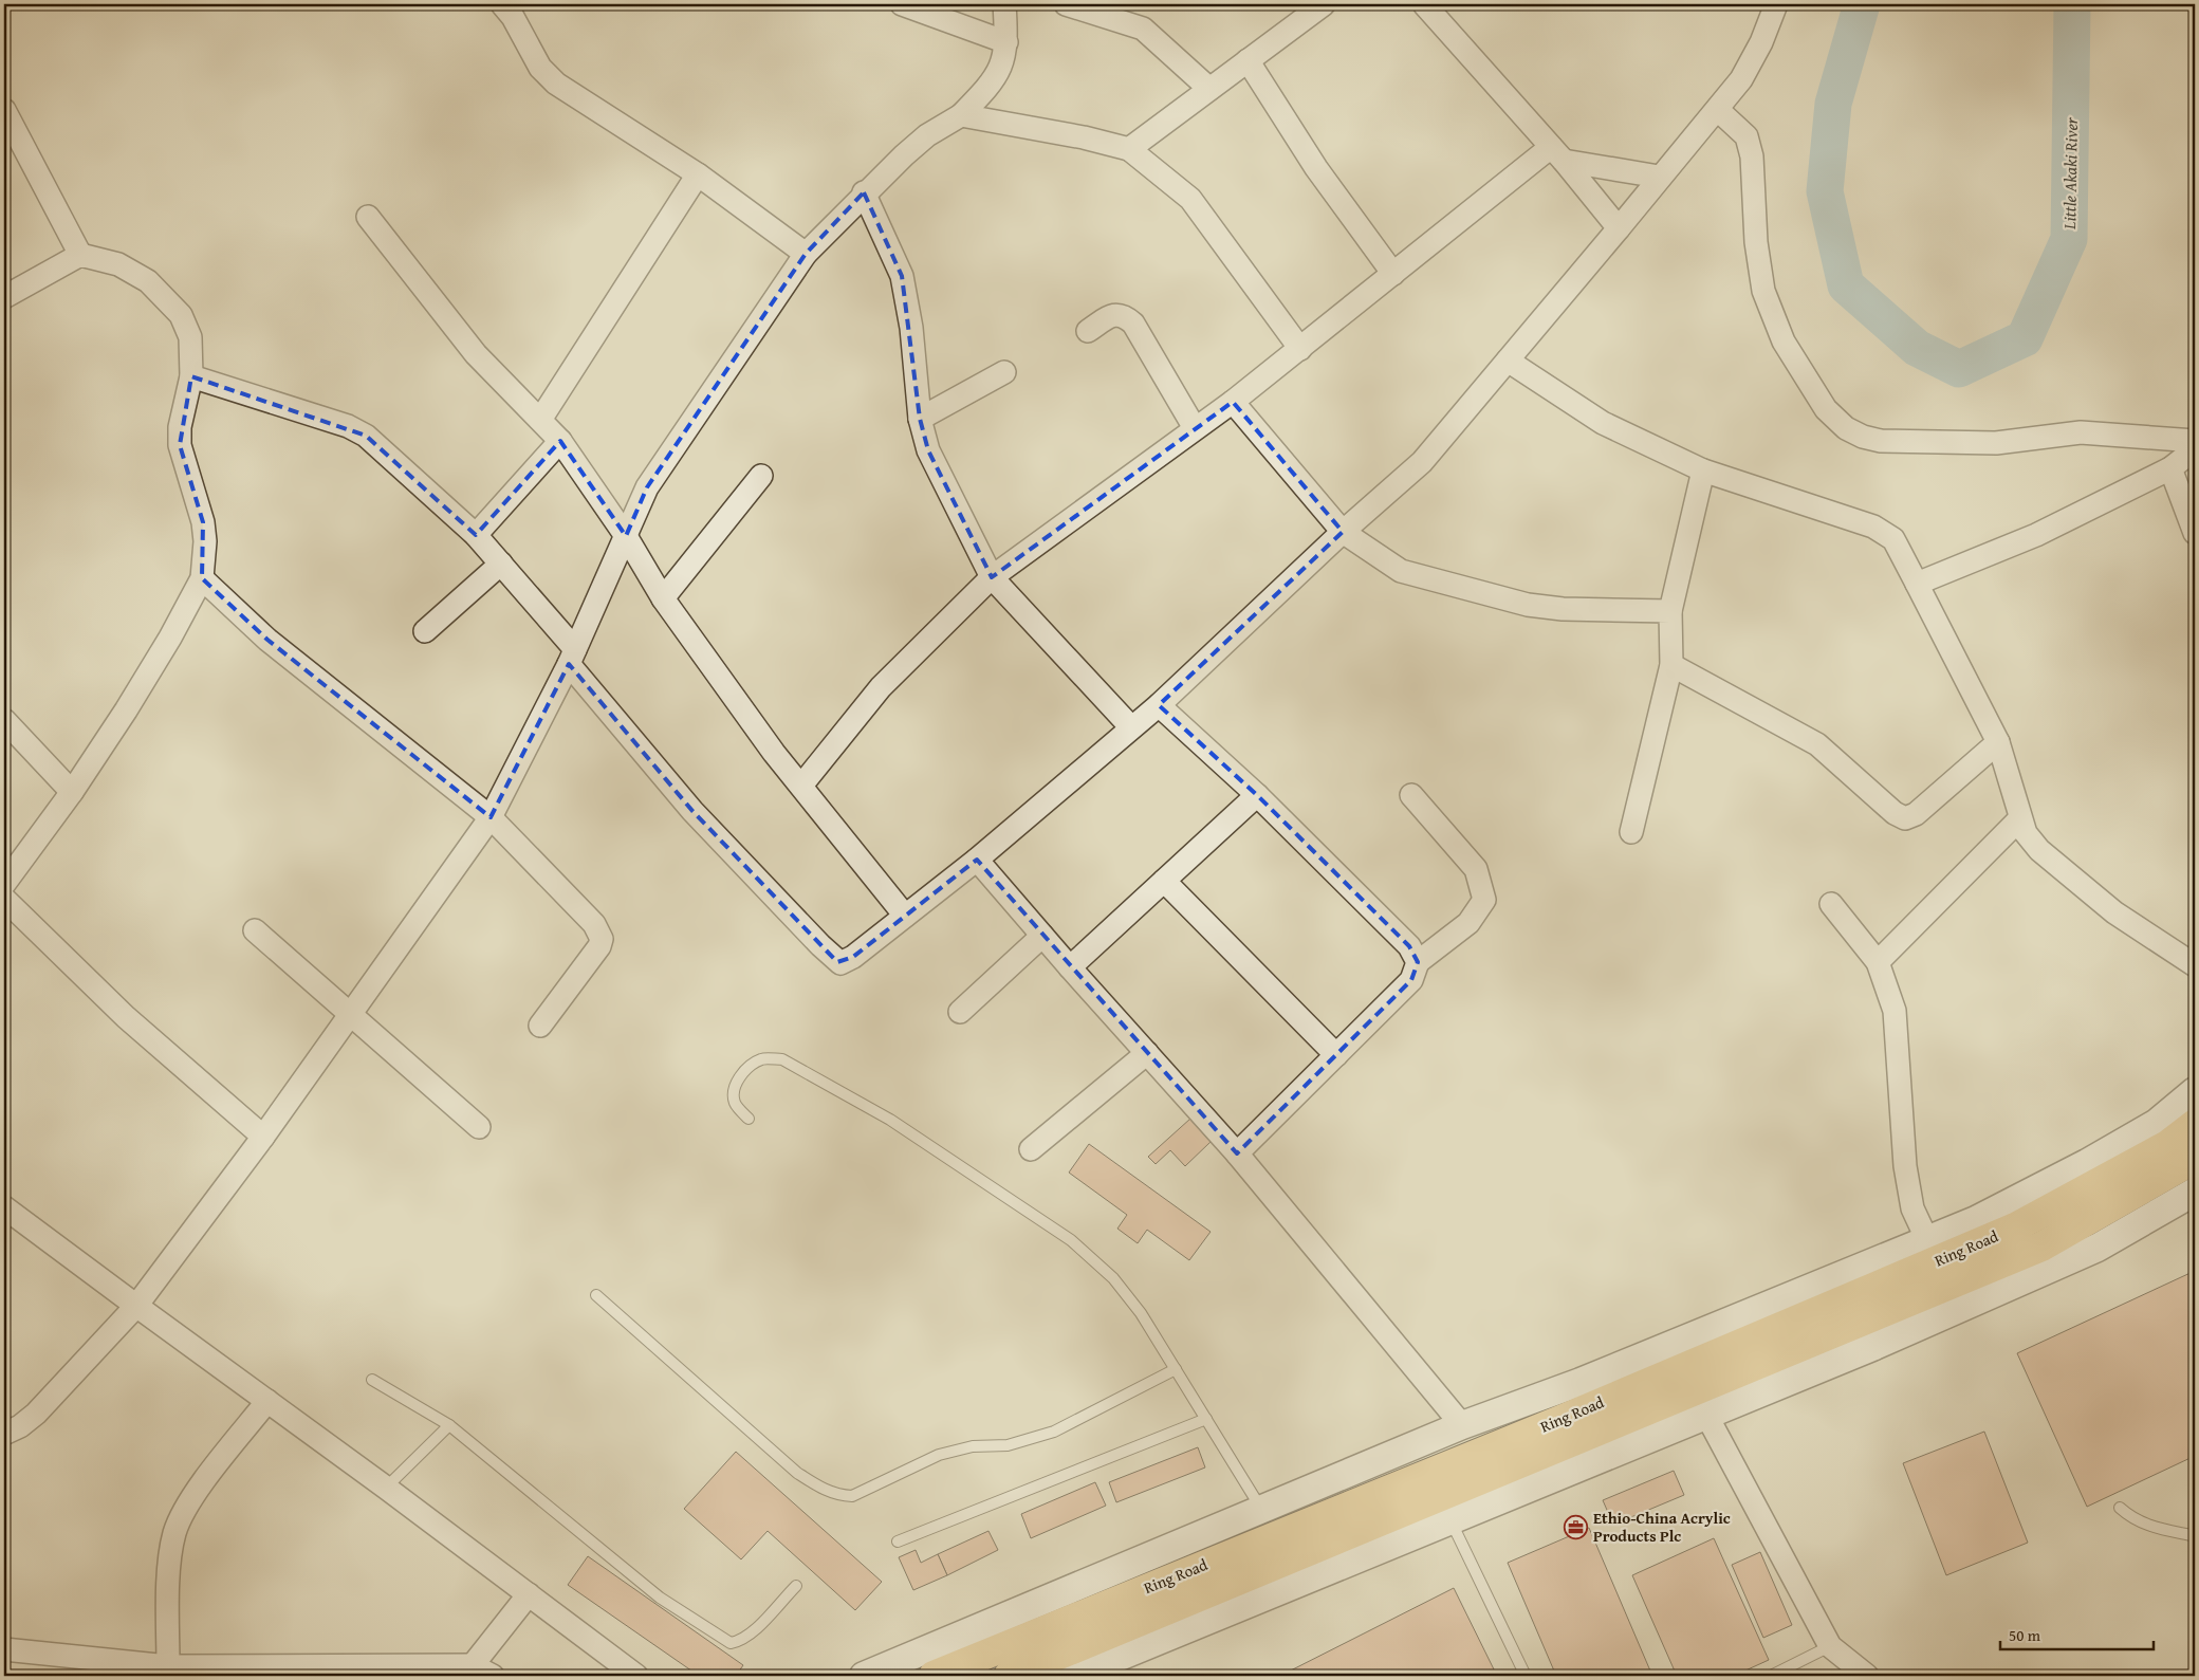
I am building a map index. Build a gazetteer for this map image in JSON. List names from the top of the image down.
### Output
{
  "streets": {
    "highway": ["Ring Road"]
  },
  "water": ["Little Akaki River"],
  "places": {
    "office": ["Ethio-China Acrylic Products Plc"]
  },
  "scale_bar": "50 m"
}
